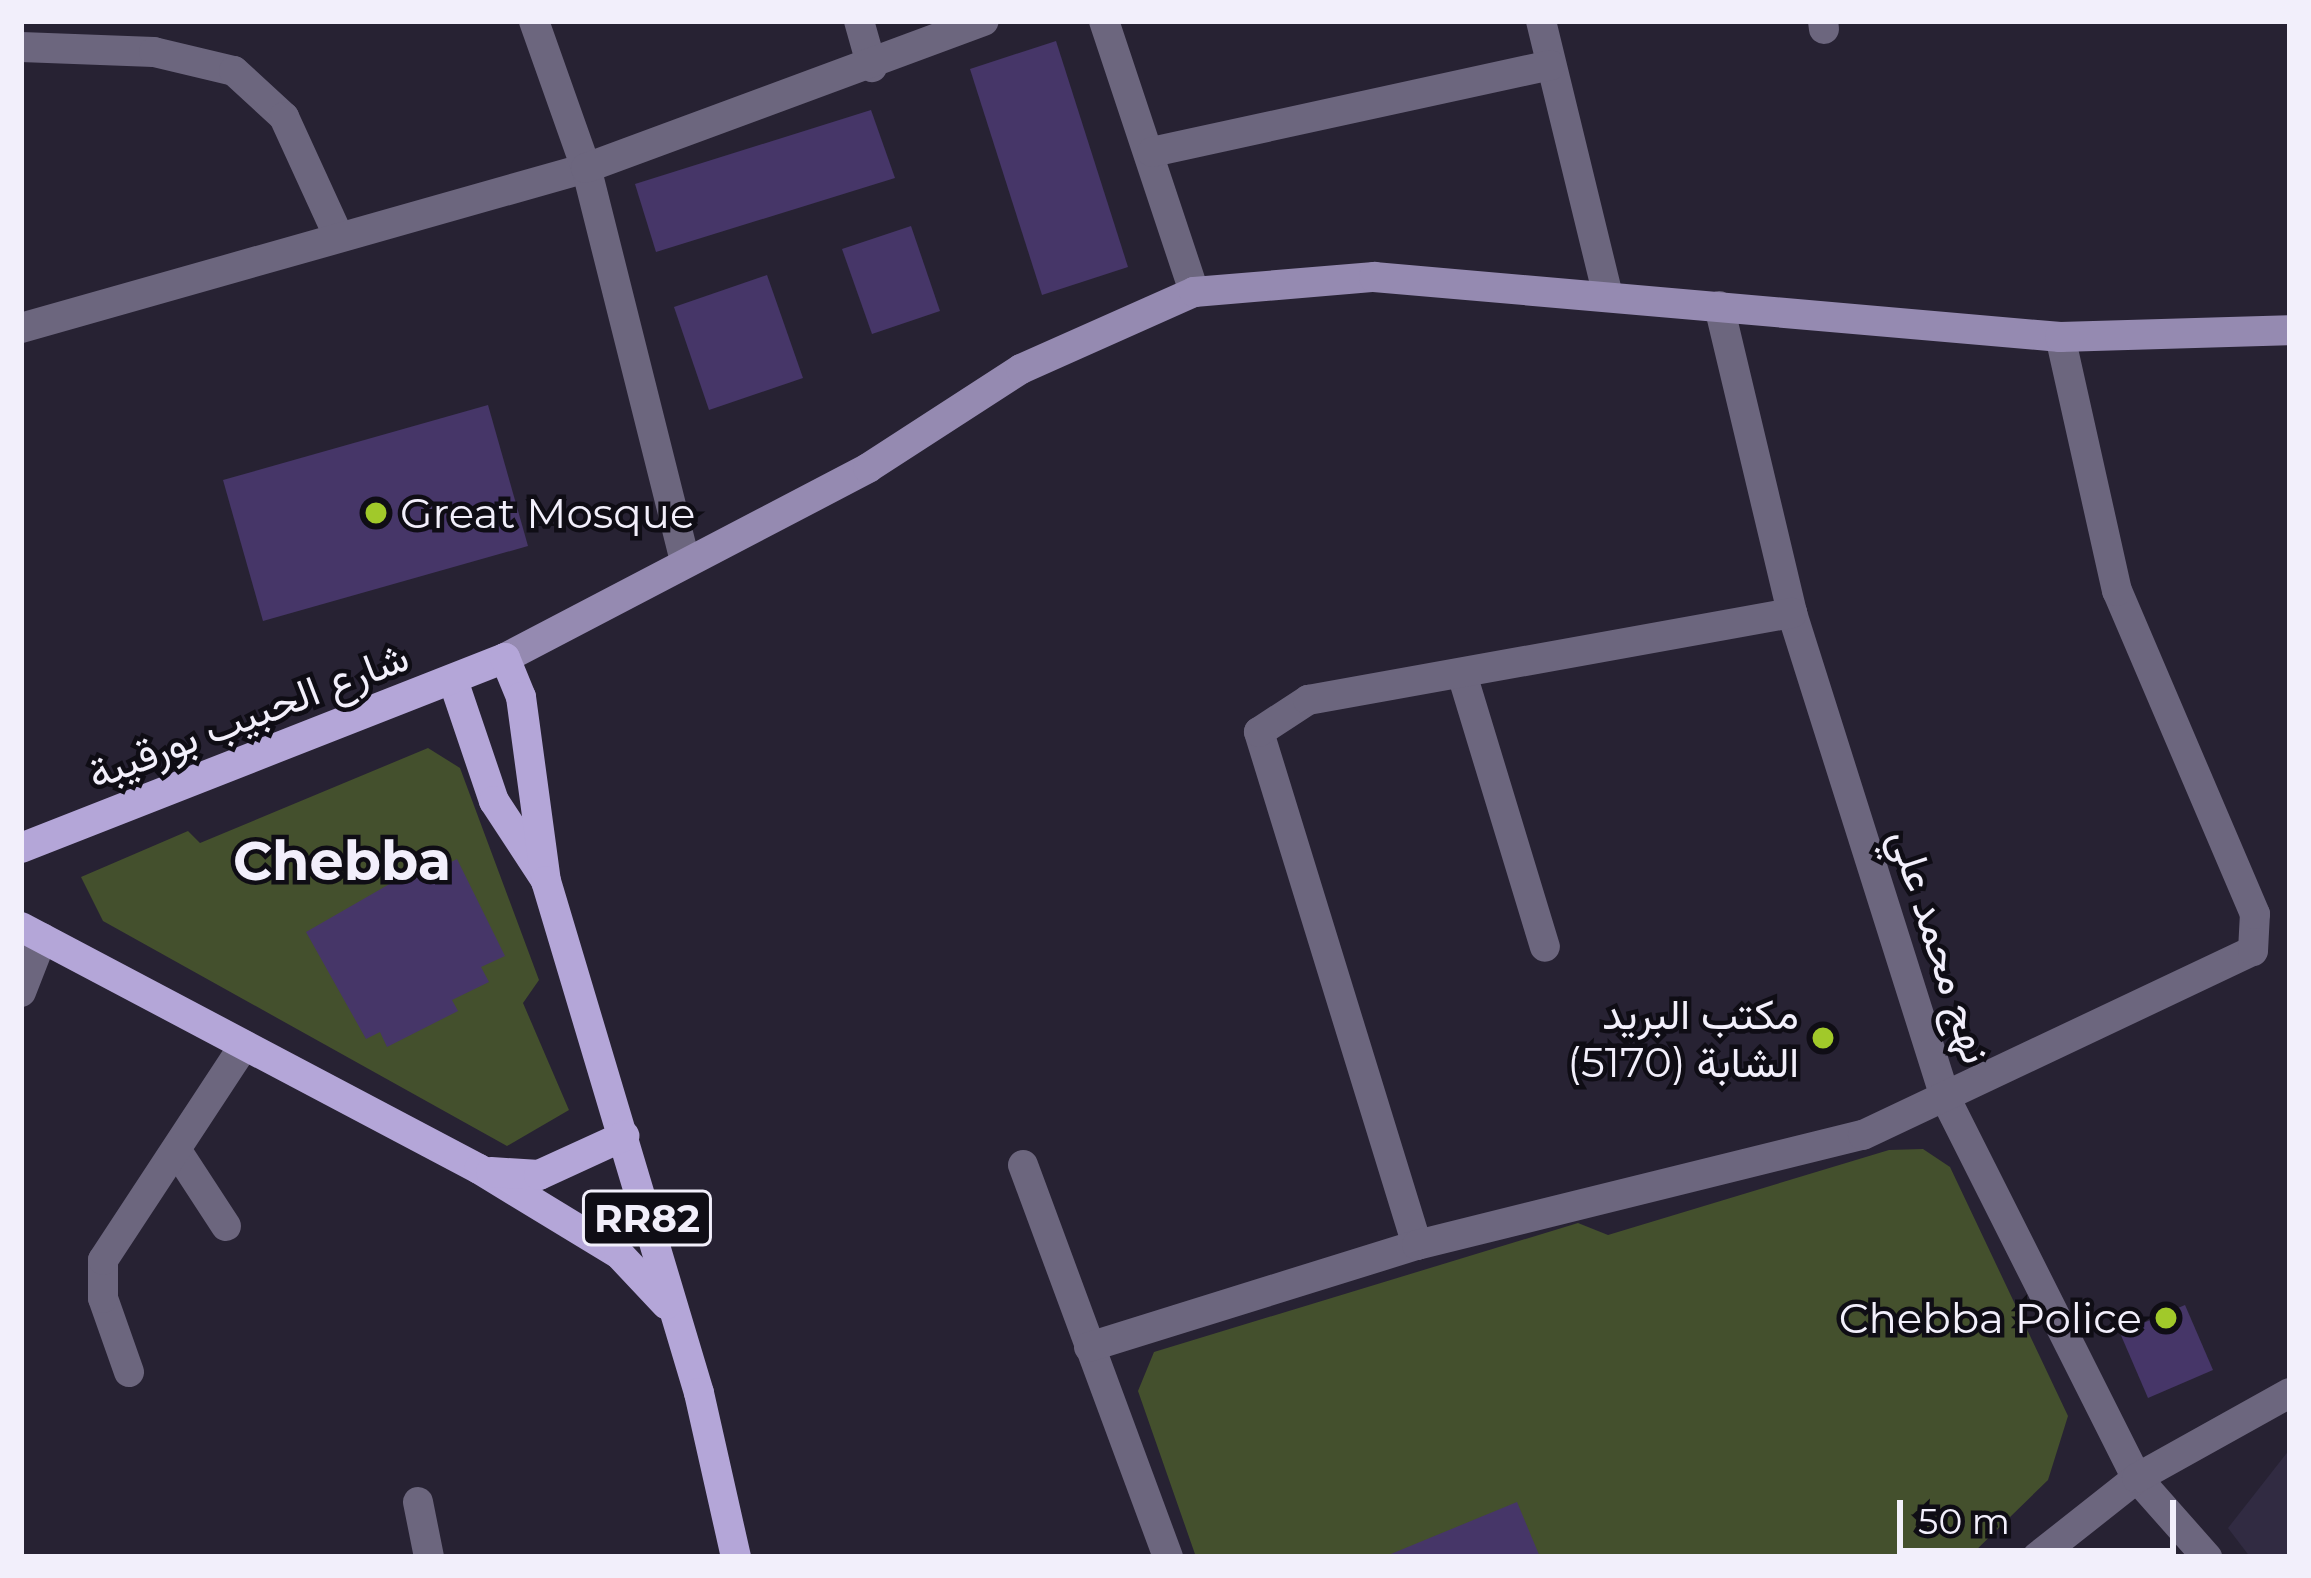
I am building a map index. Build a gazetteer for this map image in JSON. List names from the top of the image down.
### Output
{
  "streets": {
    "main road": ["شارع الحبيب بورقيبة", "RR82"],
    "street": ["نهج محمد علي"]
  },
  "crossings": [
    ["شارع الحبيب بورقيبة", "RR82"]
  ],
  "districts": ["Chebba"],
  "places": ["Great Mosque", "مكتب البريد الشابة (5170)", "Chebba Police"],
  "scale_bar": "50 m"
}
